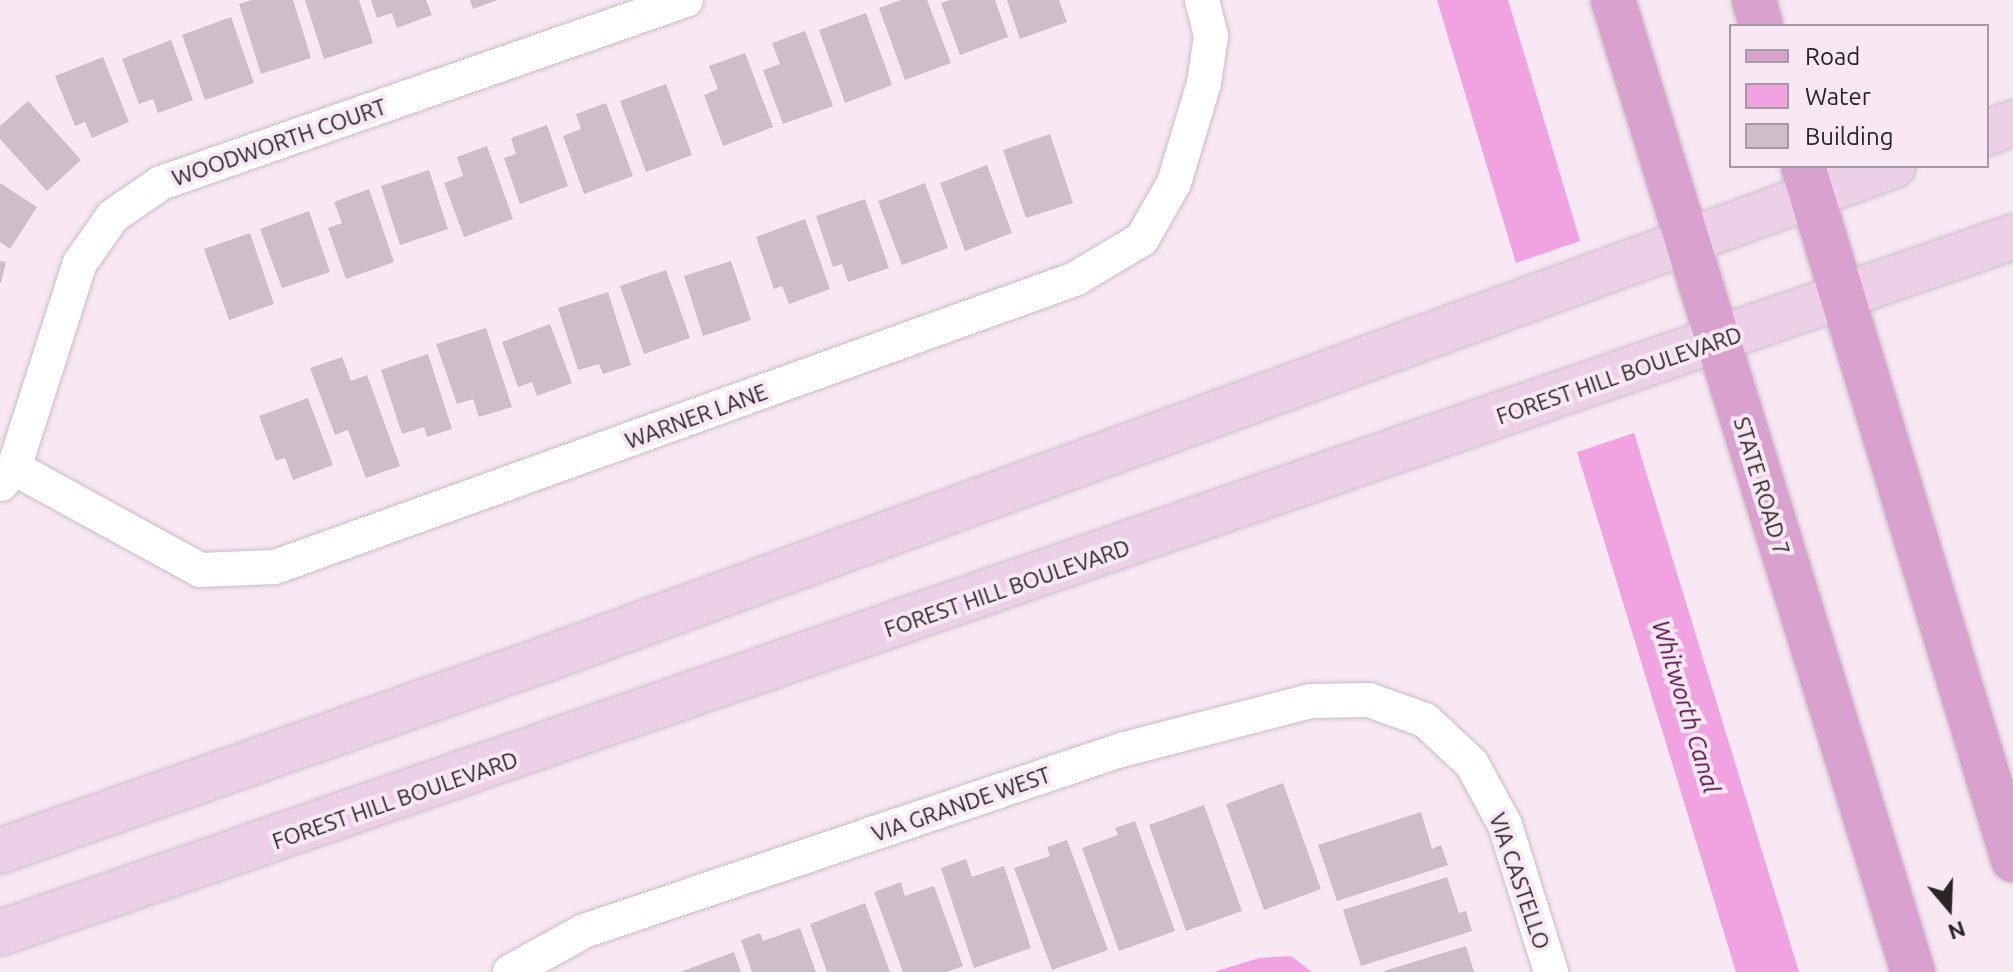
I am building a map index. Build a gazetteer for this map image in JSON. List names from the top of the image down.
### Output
{
  "streets": {
    "main road": ["FOREST HILL BOULEVARD", "STATE ROAD 7"],
    "street": [
      "WOODWORTH COURT",
      "WARNER LANE",
      "VIA GRANDE WEST",
      "VIA CASTELLO"
    ]
  },
  "crossings": [
    ["WOODWORTH COURT", "WARNER LANE"],
    ["FOREST HILL BOULEVARD", "STATE ROAD 7"],
    ["VIA GRANDE WEST", "VIA CASTELLO"]
  ],
  "water": ["Whitworth Canal"],
  "legend": ["Road", "Water", "Building"],
  "north": "bottom"
}
